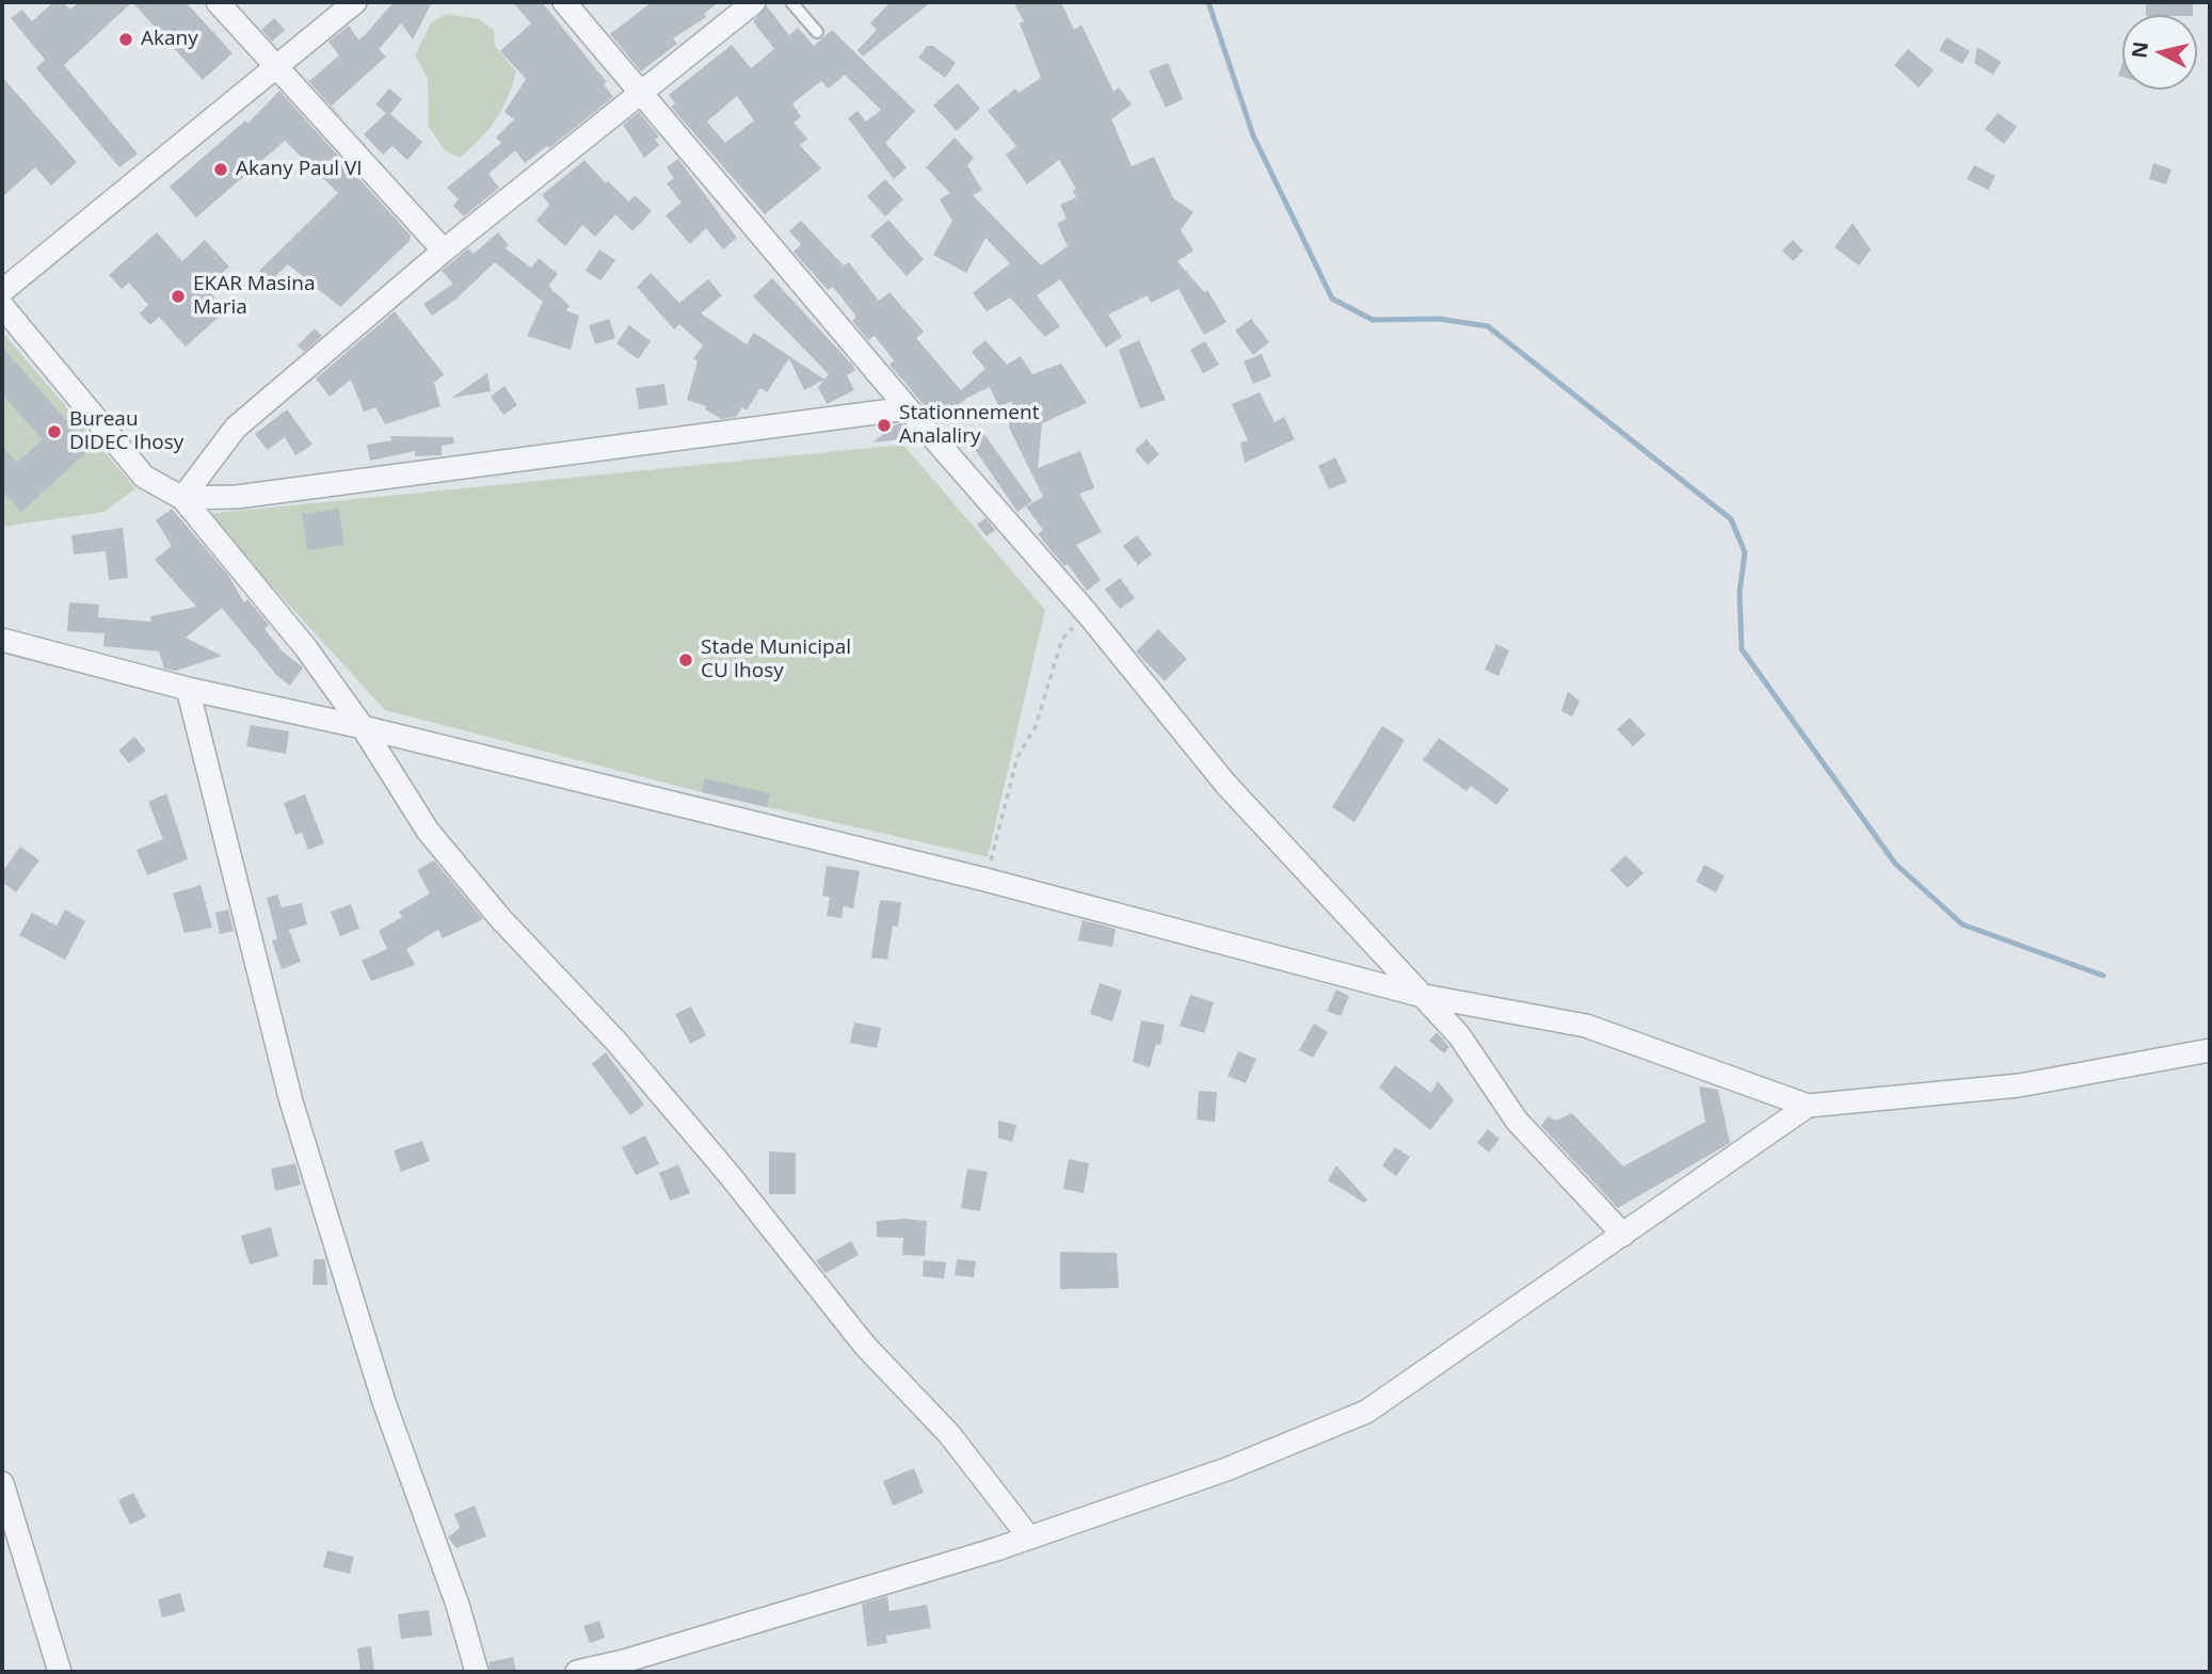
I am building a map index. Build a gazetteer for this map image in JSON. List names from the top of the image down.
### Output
{
  "places": [
    "Akany",
    "Akany Paul VI",
    "EKAR Masina Maria",
    "Stationnement Analaliry",
    "Bureau DIDEC Ihosy",
    "Stade Municipal CU Ihosy"
  ],
  "north": "left"
}
